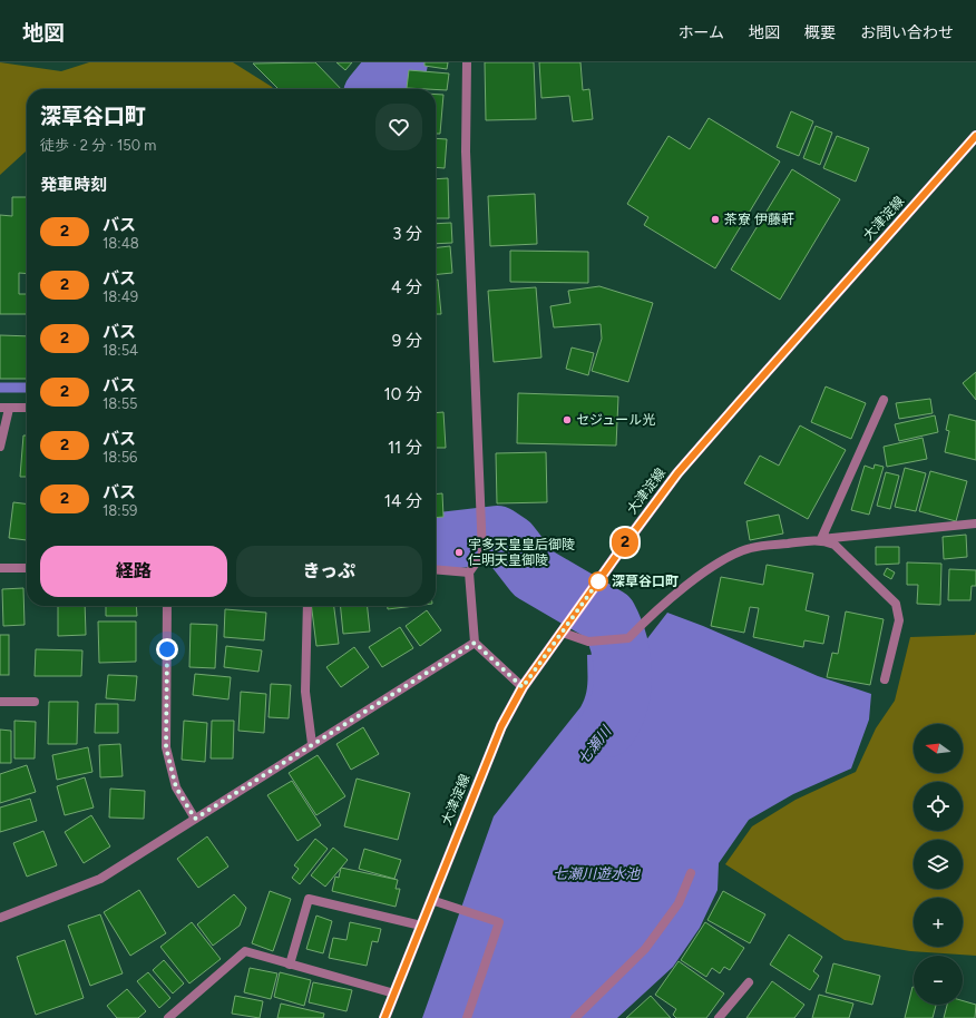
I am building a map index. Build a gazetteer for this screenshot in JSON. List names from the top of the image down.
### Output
{
  "streets": {
    "main road": ["大津淀線"]
  },
  "water": ["七瀬川", "七瀬川遊水池"],
  "places": [
    "茶寮 伊藤軒",
    "セジュール光",
    "宇多天皇皇后御陵 仁明天皇御陵",
    "深草谷口町"
  ],
  "lines": ["bus line 2"],
  "north": "left",
  "page": {
    "header": "地図",
    "nav": [
      "ホーム",
      "地図",
      "概要",
      "お問い合わせ"
    ],
    "on_map": "2",
    "heading": [
      ["深草谷口町", "徒歩 · 2 分 · 150 m"],
      "発車時刻"
    ],
    "list": [
      {
        "mark": "2",
        "name": "バス",
        "note": "18:48",
        "value": "3 分"
      },
      {
        "mark": "2",
        "name": "バス",
        "note": "18:49",
        "value": "4 分"
      },
      {
        "mark": "2",
        "name": "バス",
        "note": "18:54",
        "value": "9 分"
      },
      {
        "mark": "2",
        "name": "バス",
        "note": "18:55",
        "value": "10 分"
      },
      {
        "mark": "2",
        "name": "バス",
        "note": "18:56",
        "value": "11 分"
      },
      {
        "mark": "2",
        "name": "バス",
        "note": "18:59",
        "value": "14 分"
      }
    ],
    "buttons": ["経路", "きっぷ"],
    "map_buttons": ["+", "−"]
  }
}
